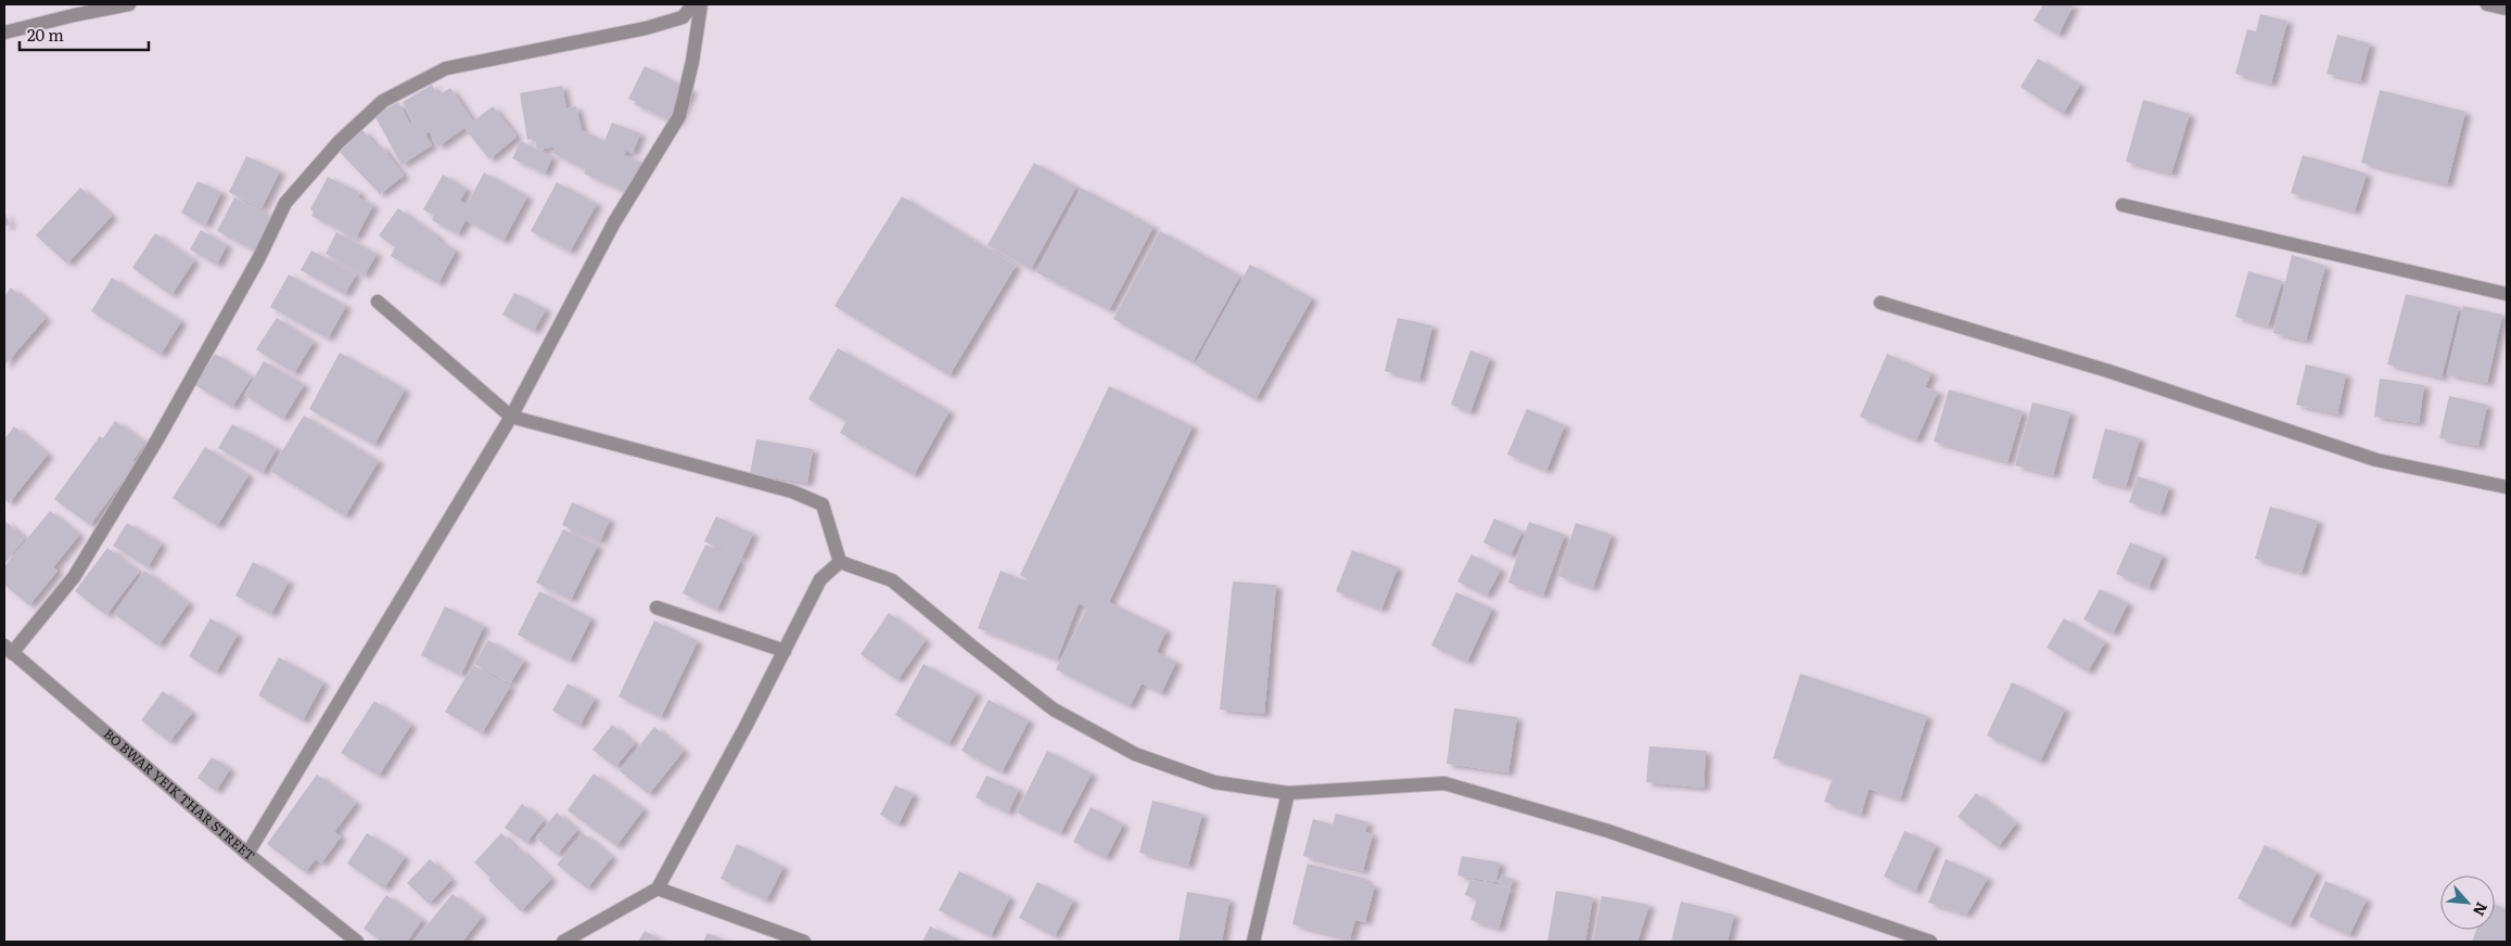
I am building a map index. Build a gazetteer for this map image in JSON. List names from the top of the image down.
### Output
{
  "streets": {
    "street": ["BO BWAR YEIK THAR STREET"]
  },
  "scale_bar": "20 m",
  "north": "bottom right"
}
